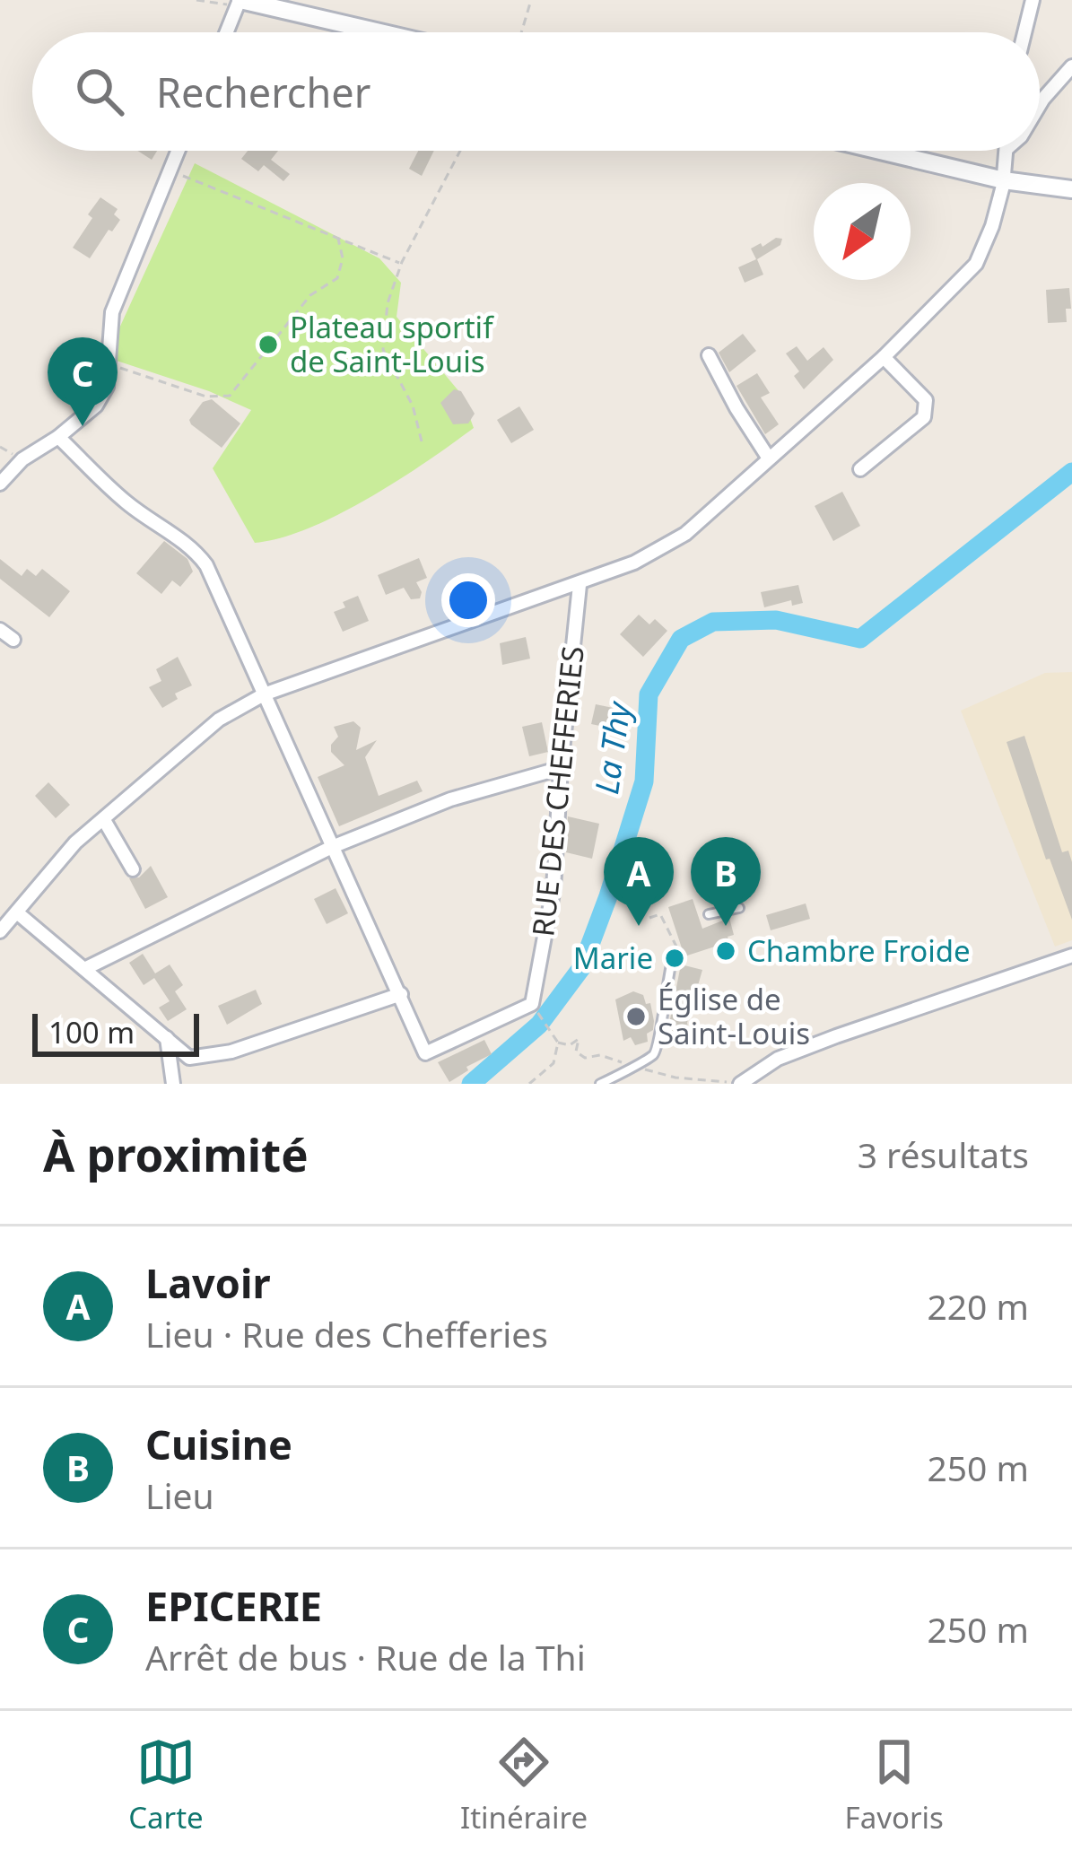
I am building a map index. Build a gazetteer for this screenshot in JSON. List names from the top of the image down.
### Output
{
  "streets": {
    "street": ["RUE DES CHEFFERIES"]
  },
  "water": ["La Thy"],
  "places": [
    "Plateau sportif de Saint-Louis",
    "Chambre Froide",
    "Marie",
    "Église de Saint-Louis"
  ],
  "scale_bar": "100 m",
  "north": "bottom left",
  "page": {
    "search": "Rechercher",
    "pins": ["C", "A", "B"],
    "scale": "100 m",
    "heading": ["À proximité", "3 résultats"],
    "list": [
      {
        "mark": "A",
        "name": "Lavoir",
        "note": "Lieu · Rue des Chefferies",
        "value": "220 m"
      },
      {
        "mark": "B",
        "name": "Cuisine",
        "note": "Lieu",
        "value": "250 m"
      },
      {
        "mark": "C",
        "name": "EPICERIE",
        "note": "Arrêt de bus · Rue de la Thi",
        "value": "250 m"
      }
    ],
    "nav": ["Carte", "Itinéraire", "Favoris"]
  }
}
